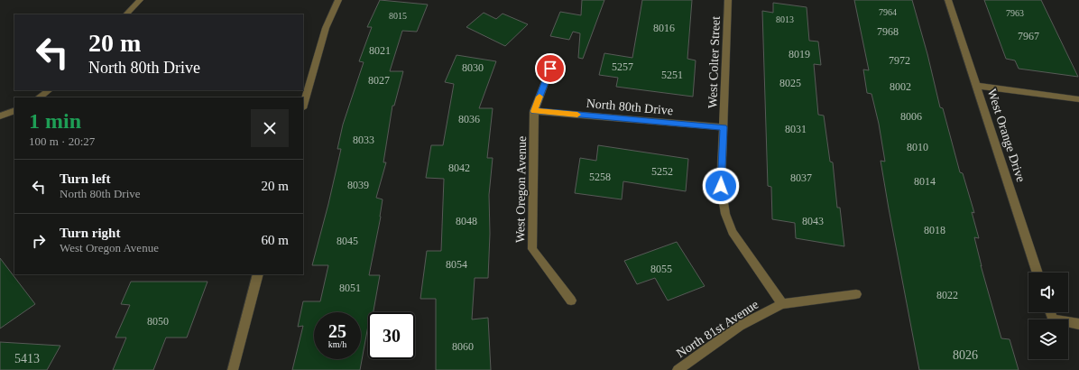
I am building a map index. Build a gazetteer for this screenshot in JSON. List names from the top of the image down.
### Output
{
  "streets": {
    "street": [
      "West Colter Street",
      "North 80th Drive",
      "West Orange Drive",
      "West Oregon Avenue",
      "North 81st Avenue"
    ]
  },
  "crossings": [
    ["West Colter Street", "North 80th Drive"],
    ["West Colter Street", "North 81st Avenue"],
    ["North 80th Drive", "West Oregon Avenue"]
  ],
  "house_numbers": [
    "7964",
    "7963",
    "8015",
    "8013",
    "8016",
    "7968",
    "7967",
    "8021",
    "8019",
    "7972",
    "5257",
    "8030",
    "5251",
    "8027",
    "8025",
    "8002",
    "8006",
    "8036",
    "8031",
    "8033",
    "8010",
    "8042",
    "5252",
    "5258",
    "8037",
    "8014",
    "8039",
    "8048",
    "8043",
    "8018",
    "8045",
    "8054",
    "8055",
    "8051",
    "8022",
    "8050",
    "8060",
    "8026",
    "5413"
  ],
  "page": {
    "turn": ["20 m", "North 80th Drive"],
    "heading": ["1 min", "100 m · 20:27"],
    "list": [
      {
        "name": "Turn left",
        "note": "North 80th Drive",
        "value": "20 m"
      },
      {
        "name": "Turn right",
        "note": "West Oregon Avenue",
        "value": "60 m"
      }
    ],
    "speed": "25 km/h",
    "limit": "30"
  }
}
